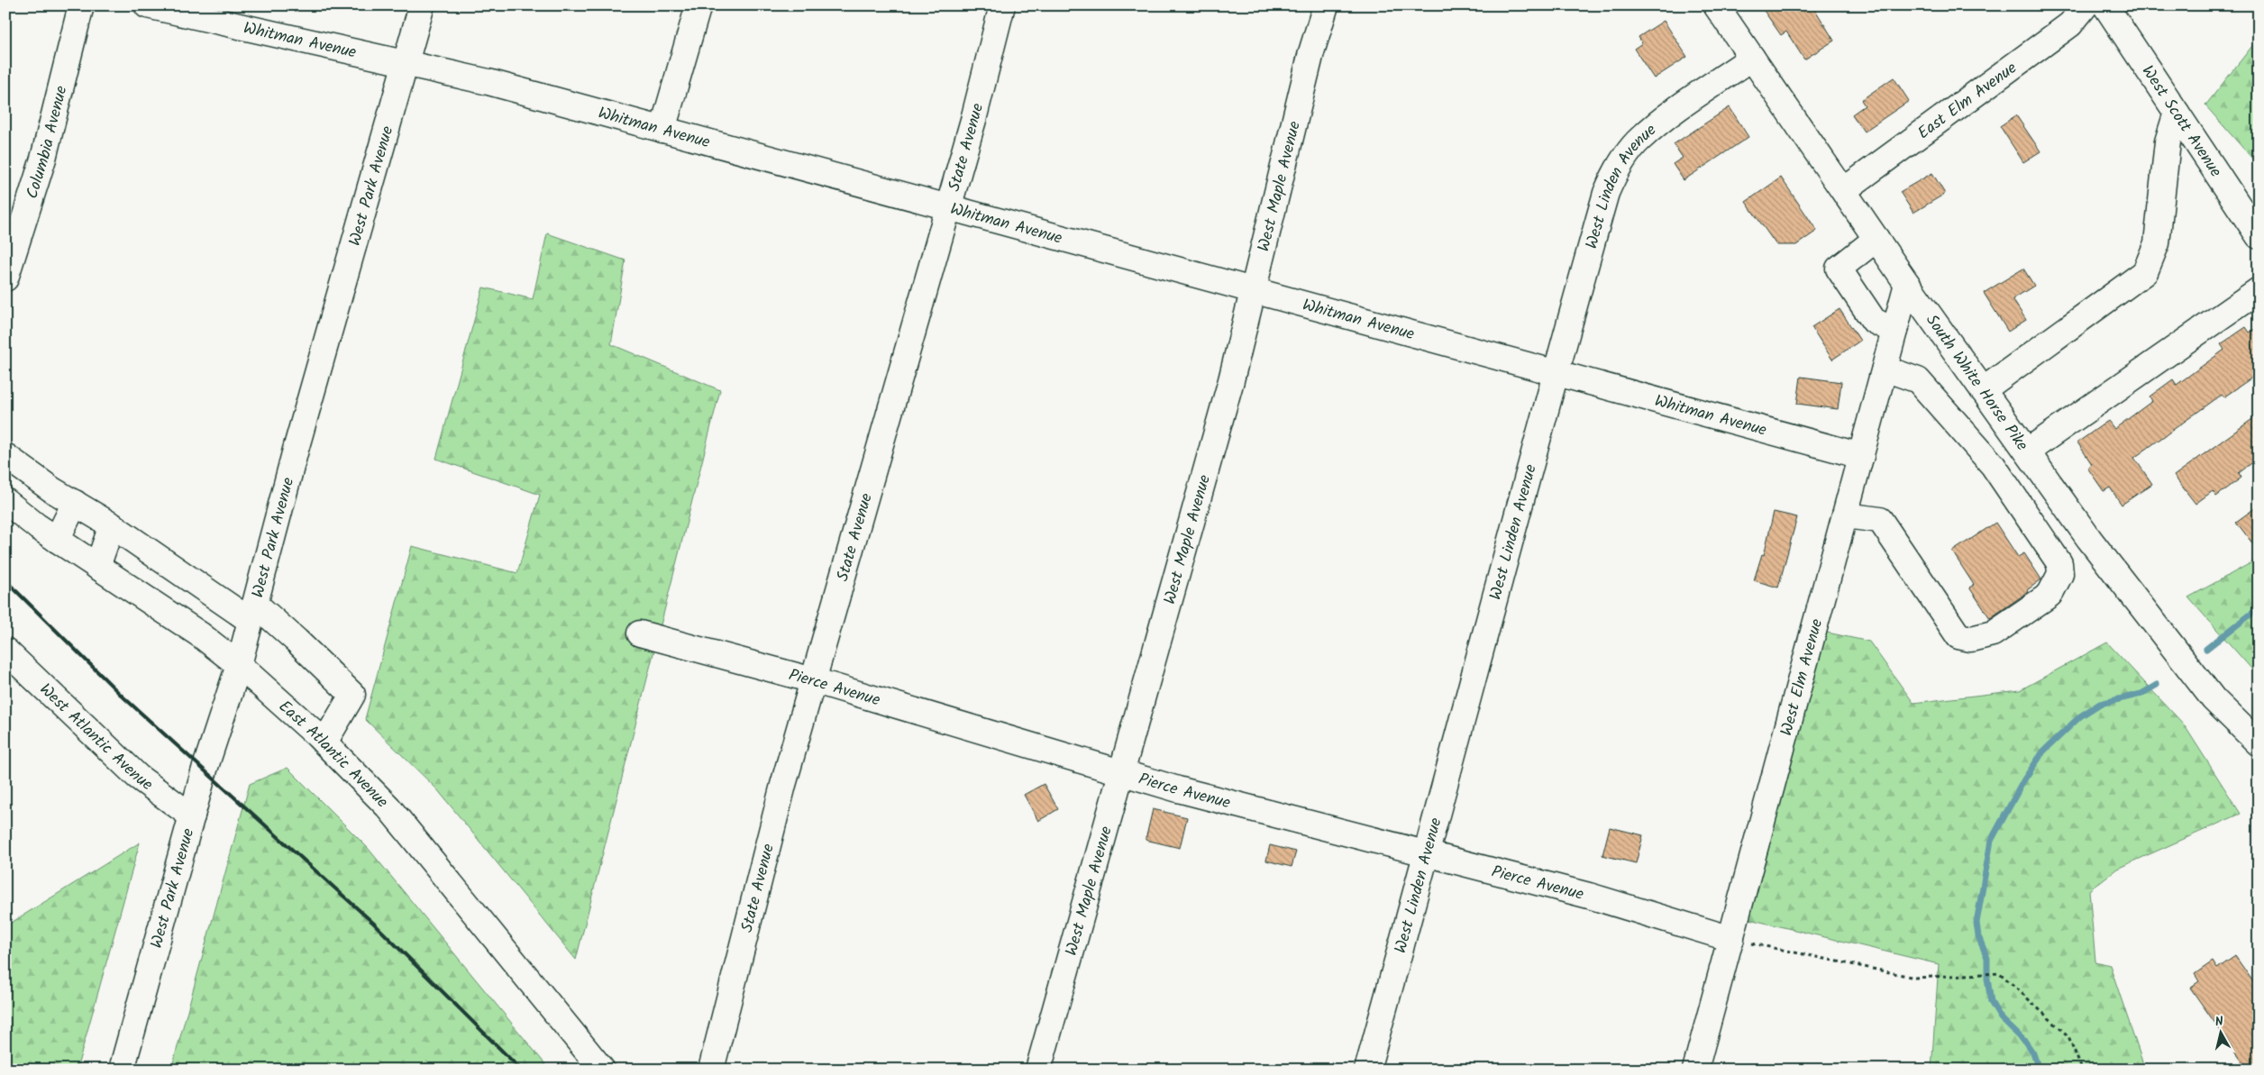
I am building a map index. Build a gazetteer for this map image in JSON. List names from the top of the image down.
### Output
{
  "streets": {
    "main road": [
      "Whitman Avenue",
      "East Elm Avenue",
      "West Scott Avenue",
      "Columbia Avenue",
      "State Avenue",
      "West Maple Avenue",
      "West Park Avenue",
      "West Linden Avenue",
      "South White Horse Pike",
      "West Elm Avenue",
      "Pierce Avenue",
      "West Atlantic Avenue",
      "East Atlantic Avenue"
    ]
  },
  "crossings": [
    ["Whitman Avenue", "State Avenue"],
    ["Whitman Avenue", "West Maple Avenue"],
    ["Whitman Avenue", "West Park Avenue"],
    ["Whitman Avenue", "West Linden Avenue"],
    ["Whitman Avenue", "West Elm Avenue"],
    ["East Elm Avenue", "South White Horse Pike"],
    ["State Avenue", "Pierce Avenue"],
    ["West Maple Avenue", "Pierce Avenue"],
    ["West Park Avenue", "West Atlantic Avenue"],
    ["West Park Avenue", "East Atlantic Avenue"],
    ["West Linden Avenue", "South White Horse Pike"],
    ["West Linden Avenue", "Pierce Avenue"],
    ["South White Horse Pike", "West Elm Avenue"],
    ["West Elm Avenue", "Pierce Avenue"]
  ],
  "north": "top"
}
